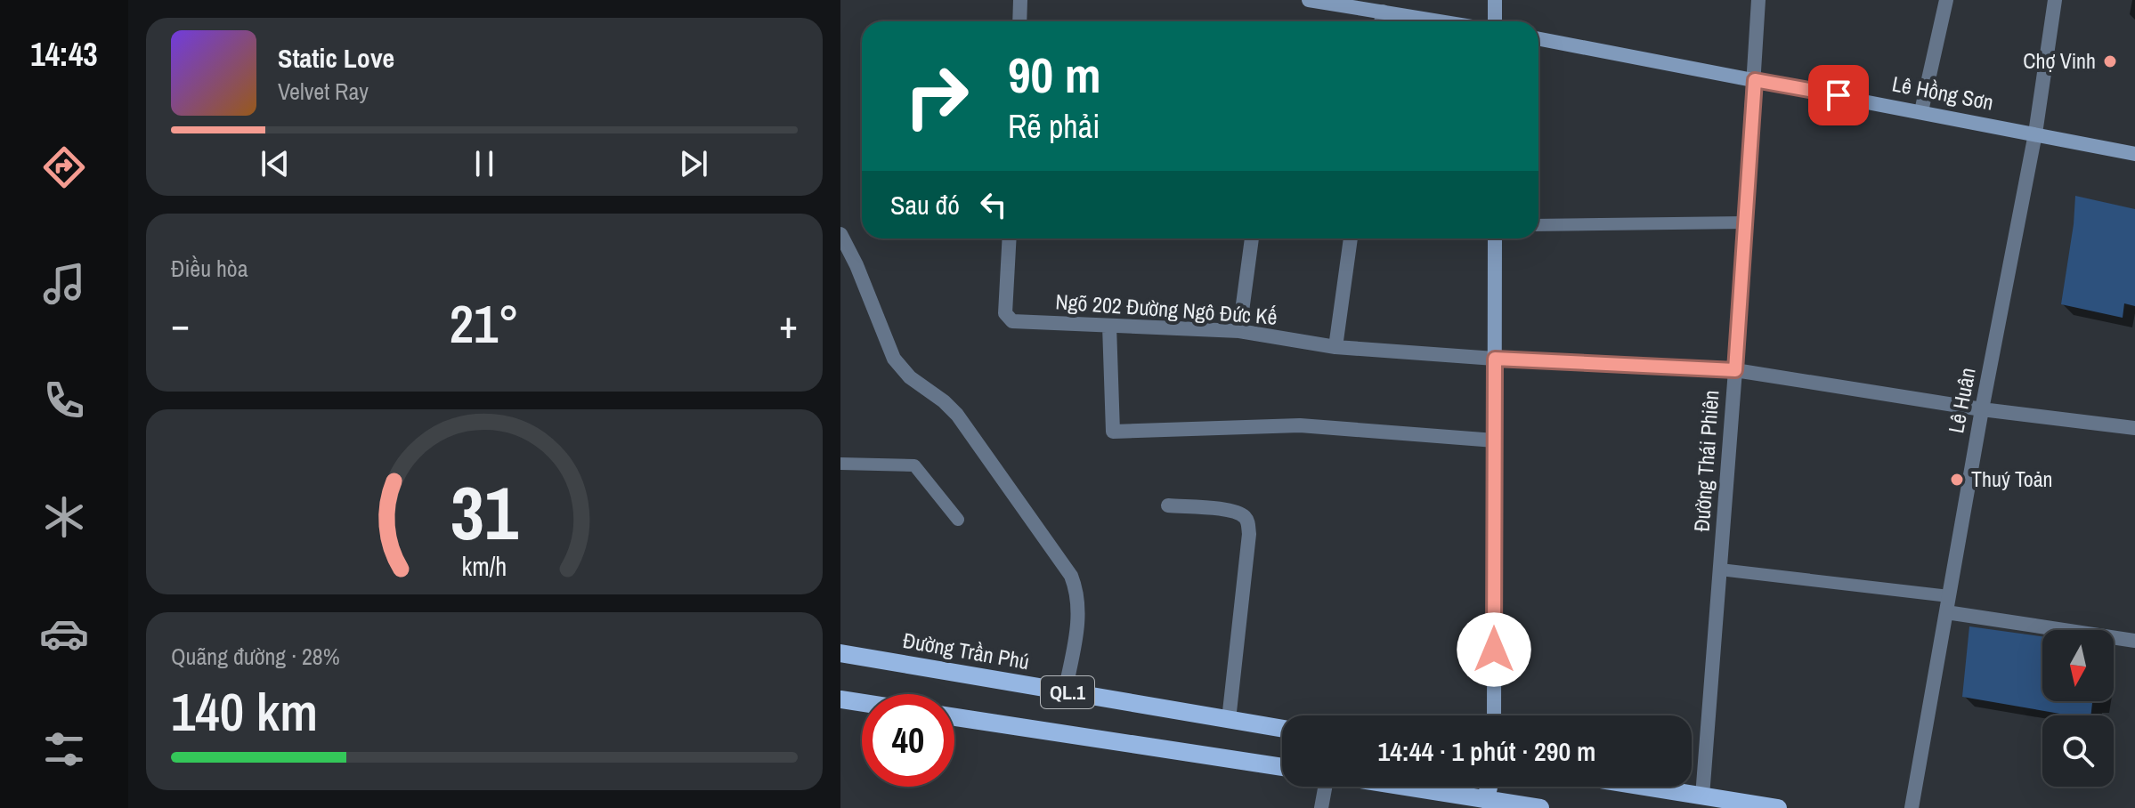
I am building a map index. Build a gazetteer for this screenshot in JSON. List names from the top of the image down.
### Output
{
  "streets": {
    "main road": ["Đường Trần Phú", "QL.1"],
    "street": [
      "Lê Hồng Sơn",
      "Ngõ 202 Đường Ngô Đức Kế",
      "Lê Huân",
      "Đường Thái Phiên"
    ]
  },
  "crossings": [
    ["Lê Hồng Sơn", "Lê Huân"],
    ["Lê Hồng Sơn", "Đường Thái Phiên"],
    ["Ngõ 202 Đường Ngô Đức Kế", "Lê Huân"],
    ["Ngõ 202 Đường Ngô Đức Kế", "Đường Thái Phiên"]
  ],
  "places": ["Chợ Vinh", "Thuý Toản"],
  "north": "bottom",
  "page": {
    "tabs": "14:43",
    "turn": ["90 m", "Rẽ phải"],
    "song": ["Static Love", "Velvet Ray"],
    "then": "Sau đó",
    "tile": [
      "Điều hòa",
      ["Quãng đường · 28%", "140 km"]
    ],
    "heat": ["−", "21°", "+"],
    "limit": "40",
    "trip": "14:44 · 1 phút · 290 m",
    "gauge": ["31", "km/h"]
  }
}
